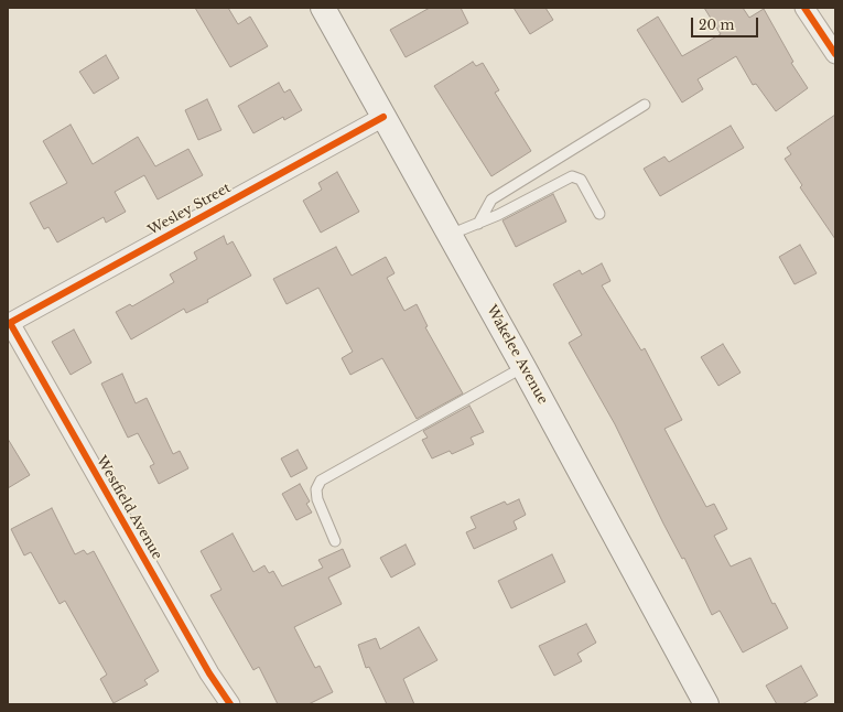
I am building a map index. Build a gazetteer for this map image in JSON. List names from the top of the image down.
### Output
{
  "streets": {
    "main road": ["Wakelee Avenue"],
    "street": ["Wesley Street", "Westfield Avenue"]
  },
  "crossings": [
    ["Wesley Street", "Wakelee Avenue"],
    ["Wesley Street", "Westfield Avenue"]
  ],
  "scale_bar": "20 m"
}
